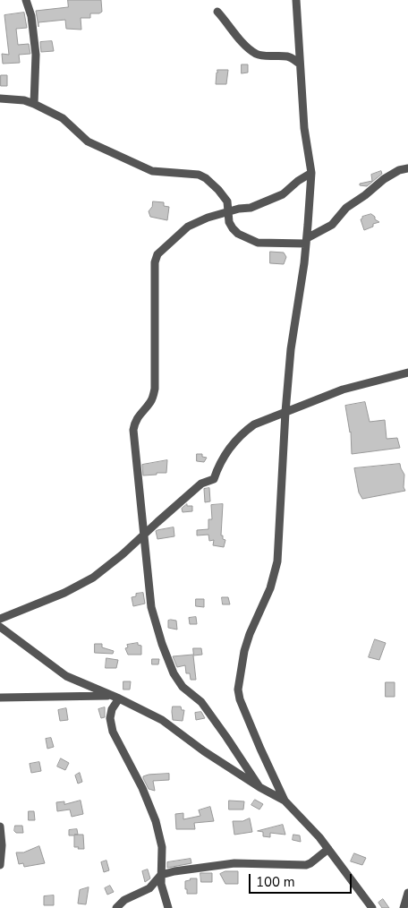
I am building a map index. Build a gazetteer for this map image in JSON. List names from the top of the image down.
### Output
{
  "scale_bar": "100 m"
}
